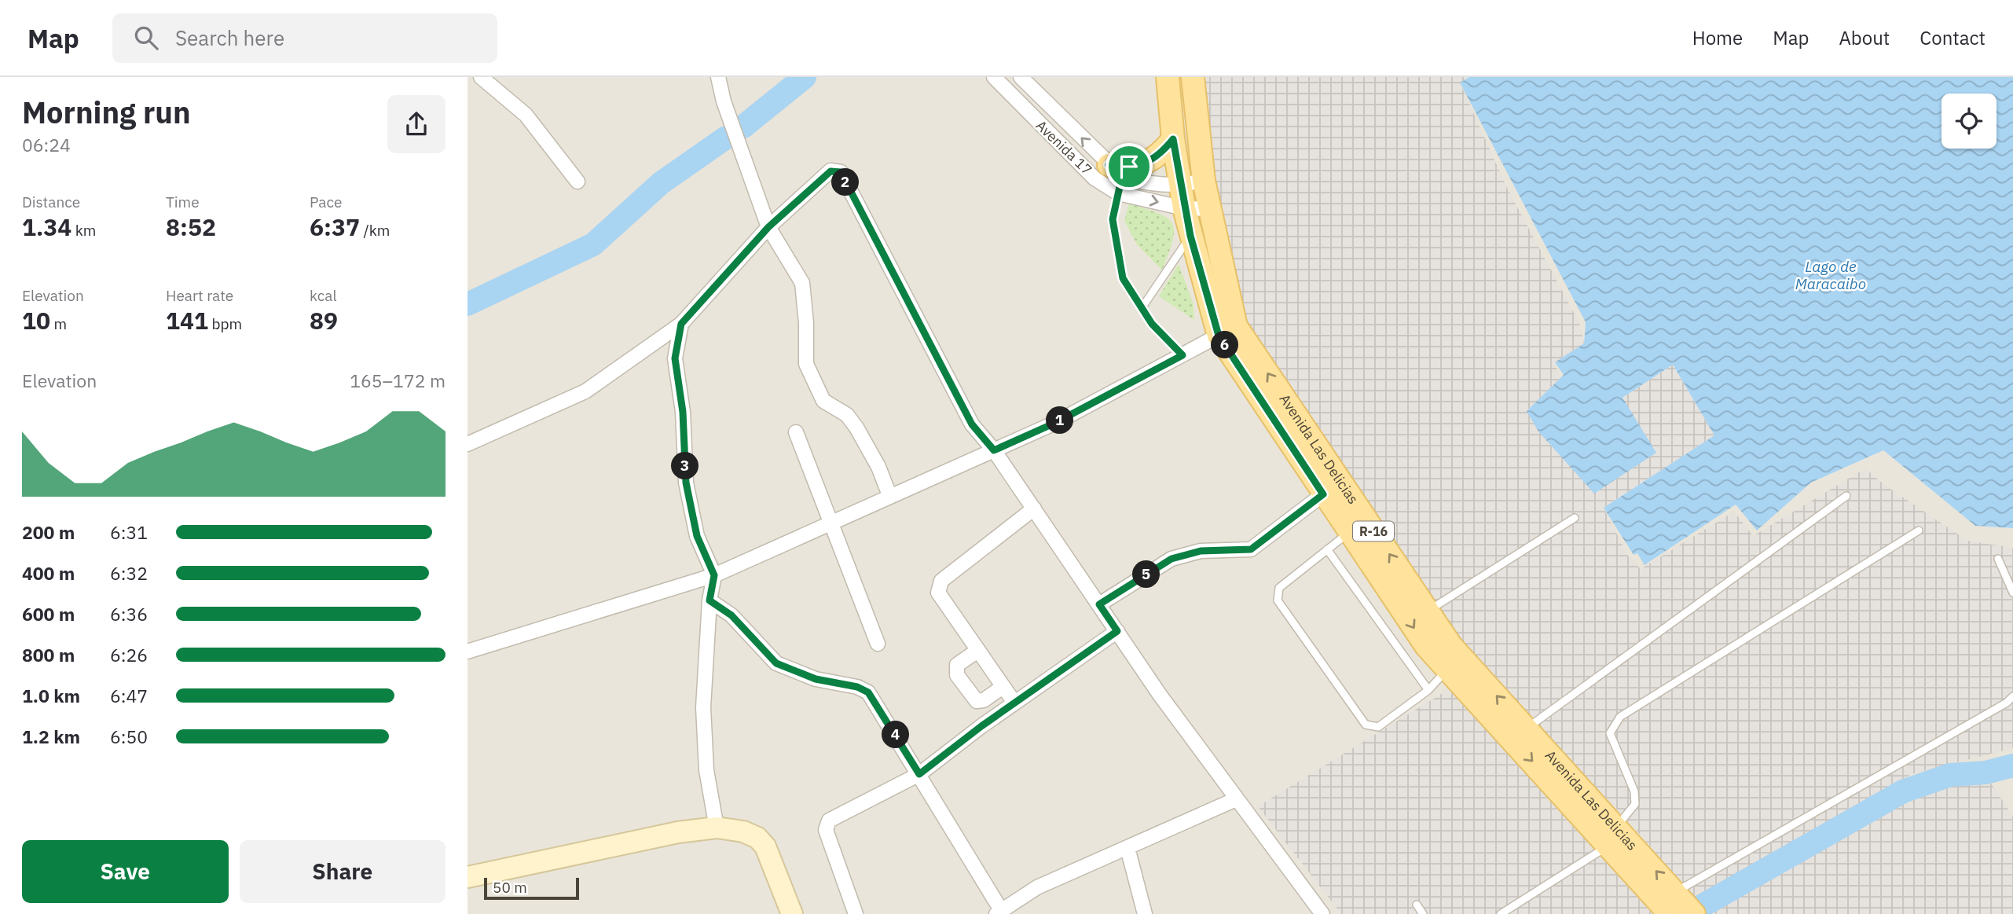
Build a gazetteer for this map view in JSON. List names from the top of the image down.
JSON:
{
  "streets": {
    "main road": ["Avenida Las Delicias", "R-16"],
    "street": ["Avenida 17"]
  },
  "crossings": [
    ["Avenida 17", "Avenida Las Delicias"]
  ],
  "water": ["Lago de Maracaibo"],
  "scale_bar": "50 m",
  "page": {
    "header": "Map",
    "search": "Search here",
    "nav": [
      "Home",
      "Map",
      "About",
      "Contact"
    ],
    "heading": ["Morning run", "06:24"],
    "pins": [
      "2",
      "6",
      "1",
      "3",
      "5",
      "4"
    ],
    "stats": [
      ["Distance", "1.34 km"],
      ["Time", "8:52"],
      ["Pace", "6:37 /km"],
      ["Elevation", "10 m"],
      ["Heart rate", "141 bpm"],
      ["kcal", "89"]
    ],
    "chart": ["Elevation", "165–172 m"],
    "list": [
      {
        "name": "200 m",
        "note": "6:31"
      },
      {
        "name": "400 m",
        "note": "6:32"
      },
      {
        "name": "600 m",
        "note": "6:36"
      },
      {
        "name": "800 m",
        "note": "6:26"
      },
      {
        "name": "1.0 km",
        "note": "6:47"
      },
      {
        "name": "1.2 km",
        "note": "6:50"
      }
    ],
    "buttons": ["Save", "Share"],
    "scale": "50 m"
  }
}
